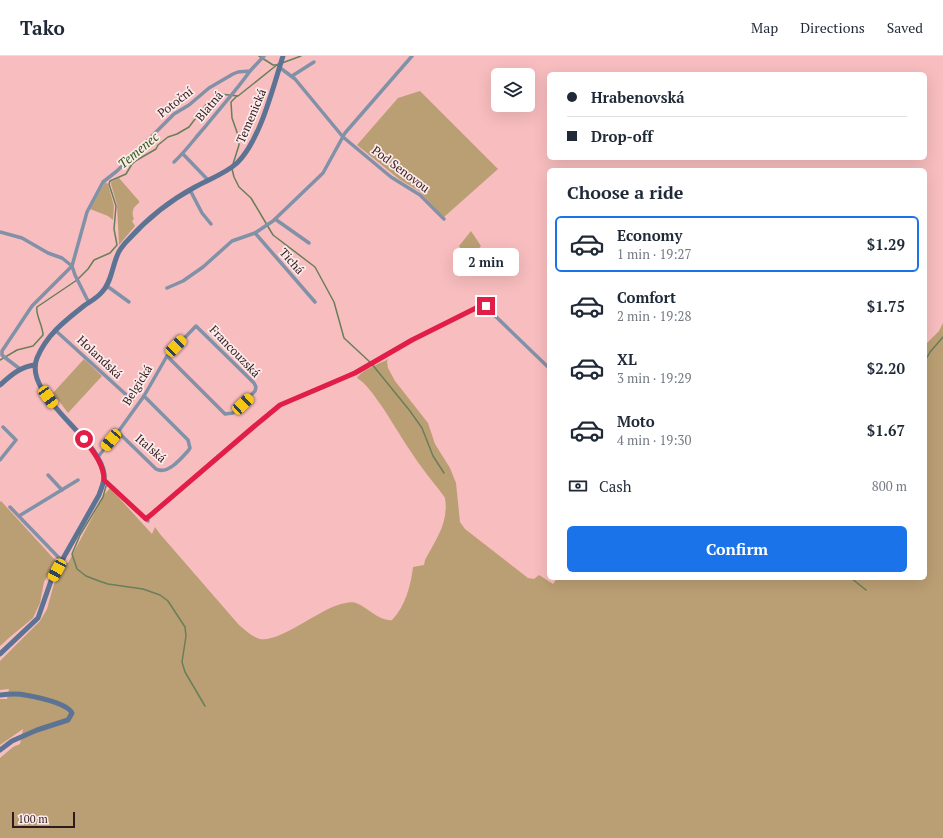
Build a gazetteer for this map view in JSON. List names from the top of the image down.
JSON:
{
  "streets": {
    "street": [
      "Potoční",
      "Blatná",
      "Temenická",
      "Pod Senovou",
      "Tichá",
      "Francouzská",
      "Holandská",
      "Belgická",
      "Italská"
    ]
  },
  "crossings": [
    ["Potoční", "Blatná"],
    ["Temenická", "Holandská"],
    ["Francouzská", "Belgická"],
    ["Belgická", "Italská"]
  ],
  "water": ["Temenec"],
  "scale_bar": "100 m",
  "page": {
    "header": "Tako",
    "nav": ["Map", "Directions", "Saved"],
    "banner": ["Hrabenovská", "Drop-off"],
    "heading": "Choose a ride",
    "list": [
      {
        "name": "Economy",
        "note": "1 min · 19:27",
        "value": "$1.29"
      },
      {
        "name": "Comfort",
        "note": "2 min · 19:28",
        "value": "$1.75"
      },
      {
        "name": "XL",
        "note": "3 min · 19:29",
        "value": "$2.20"
      },
      {
        "name": "Moto",
        "note": "4 min · 19:30",
        "value": "$1.67"
      }
    ],
    "bubble": "2 min",
    "pay": ["Cash", "800 m"],
    "buttons": "Confirm",
    "scale": "100 m"
  }
}
